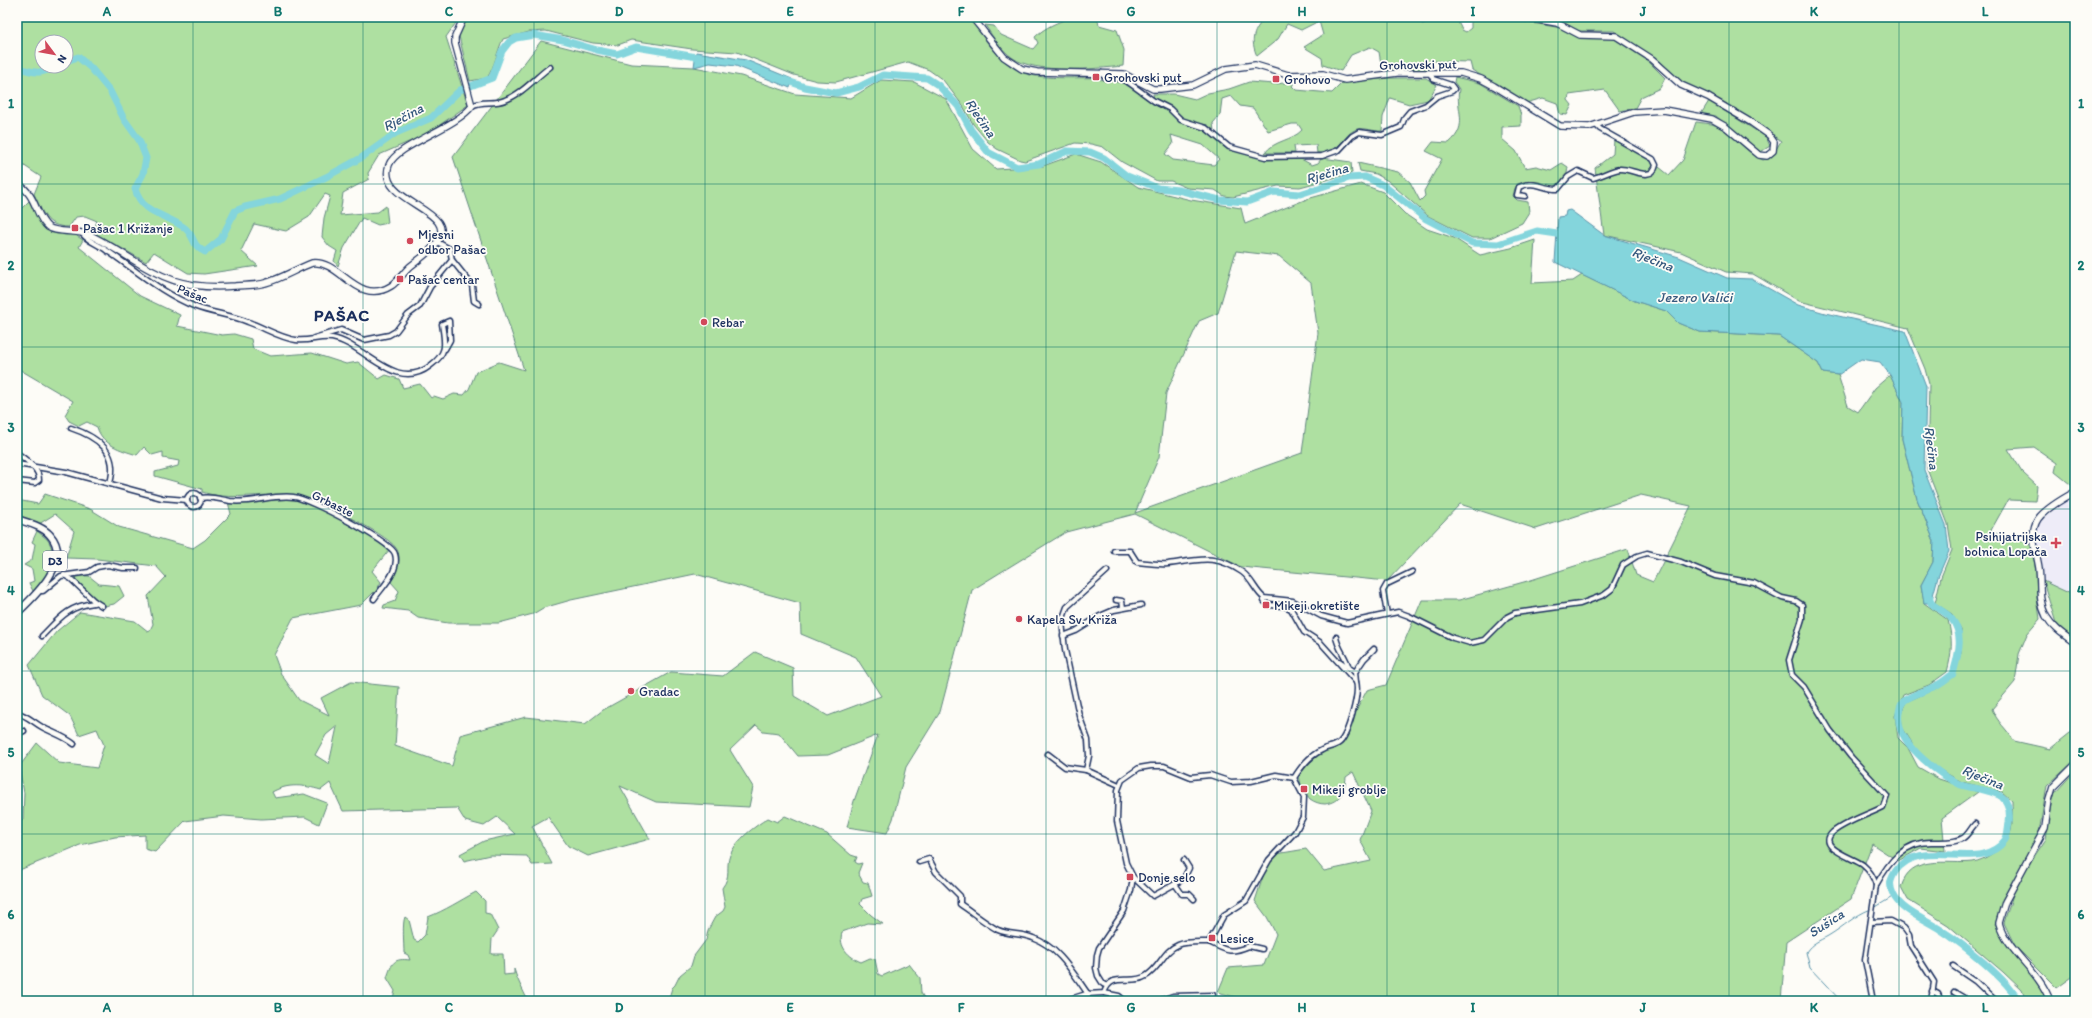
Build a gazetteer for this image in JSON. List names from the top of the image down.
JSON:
{
  "streets": {
    "main road": ["Grohovski put", "D3"],
    "street": ["Pašac", "Grbaste"]
  },
  "districts": ["PAŠAC"],
  "water": ["Rječina", "Jezero Valići", "Sušica"],
  "places": {
    "transit": [
      "Grohovski put",
      "Grohovo",
      "Pašac 1 Križanje",
      "Pašac centar",
      "Mikeji okretište",
      "Mikeji groblje",
      "Donje selo",
      "Lesice"
    ],
    "other": [
      "Mjesni odbor Pašac",
      "Rebar",
      "Kapela Sv. Križa",
      "Gradac"
    ],
    "health": ["Psihijatrijska bolnica Lopača"]
  },
  "north": "bottom right",
  "grid": {
    "columns": [
      "A",
      "B",
      "C",
      "D",
      "E",
      "F",
      "G",
      "H",
      "I",
      "J",
      "K",
      "L"
    ],
    "rows": [
      "1",
      "2",
      "3",
      "4",
      "5",
      "6"
    ]
  }
}
